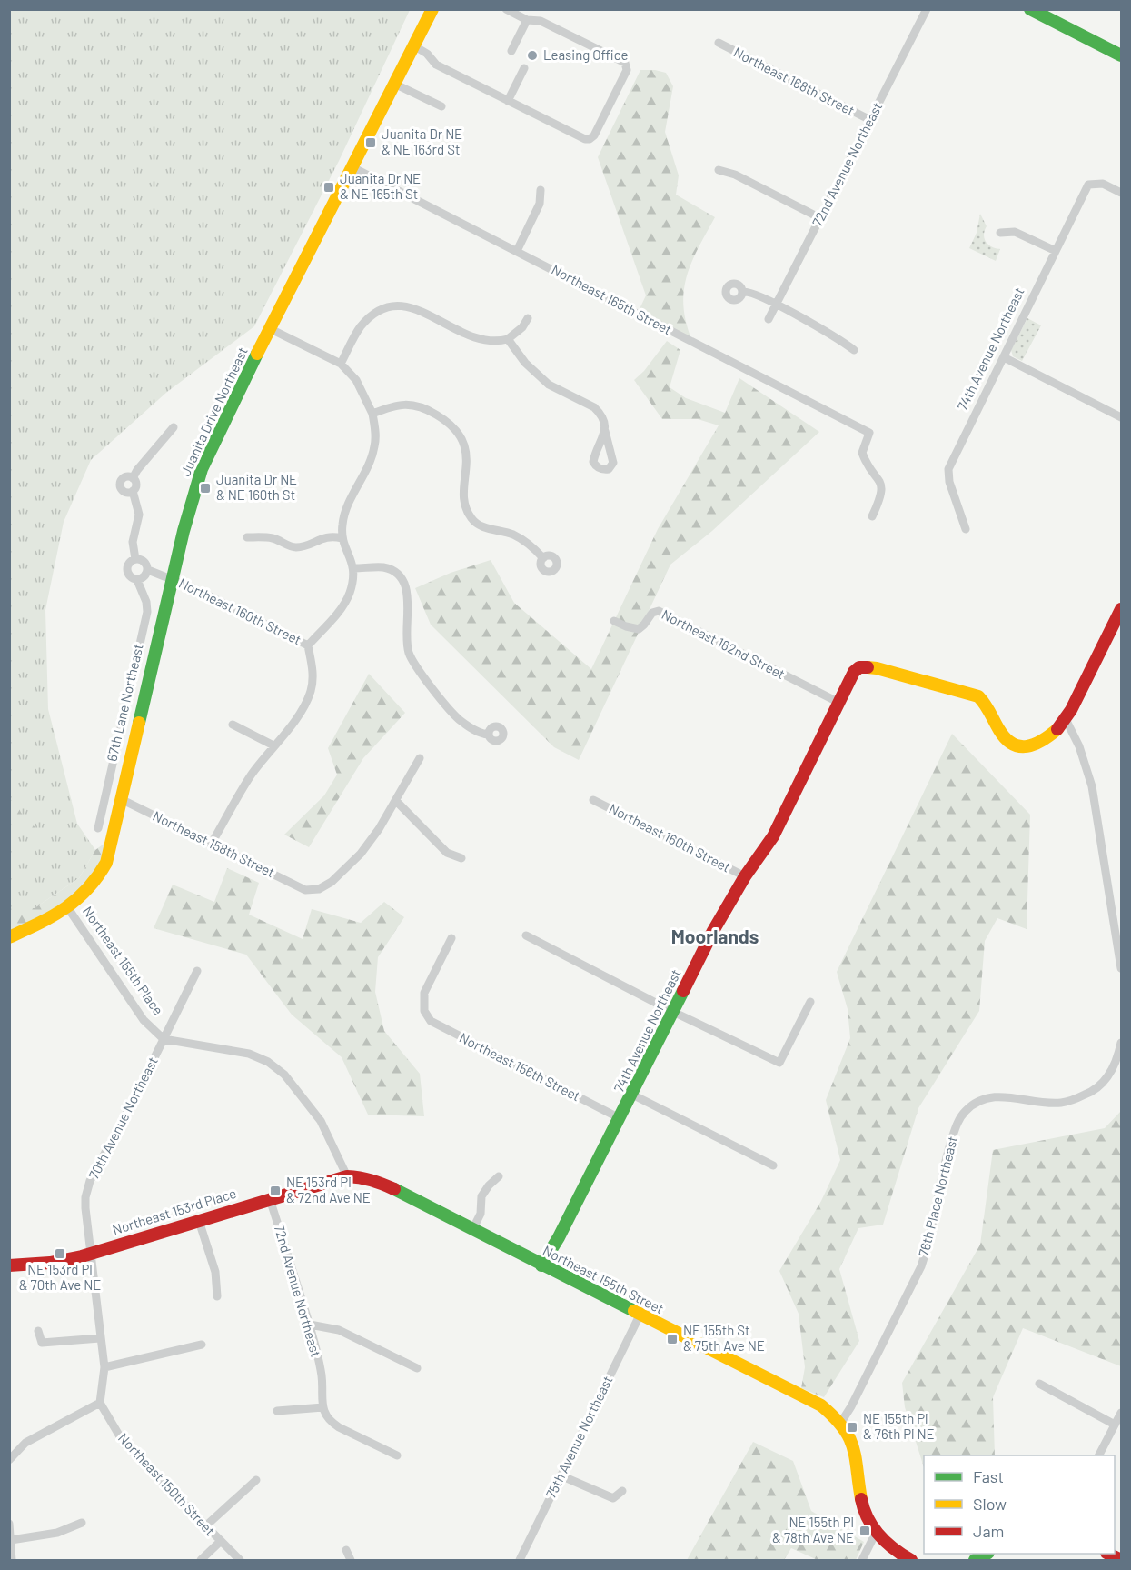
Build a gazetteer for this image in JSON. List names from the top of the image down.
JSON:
{
  "streets": {
    "street": [
      "Northeast 168th Street",
      "72nd Avenue Northeast",
      "Northeast 165th Street",
      "74th Avenue Northeast",
      "Juanita Drive Northeast",
      "Northeast 160th Street",
      "Northeast 162nd Street",
      "67th Lane Northeast",
      "Northeast 158th Street",
      "Northeast 155th Place",
      "Northeast 156th Street",
      "70th Avenue Northeast",
      "76th Place Northeast",
      "Northeast 153rd Place",
      "Northeast 155th Street",
      "75th Avenue Northeast",
      "Northeast 150th Street"
    ]
  },
  "crossings": [
    ["Northeast 168th Street", "72nd Avenue Northeast"],
    ["72nd Avenue Northeast", "Northeast 153rd Place"],
    ["Northeast 165th Street", "Juanita Drive Northeast"],
    ["74th Avenue Northeast", "Northeast 160th Street"],
    ["74th Avenue Northeast", "Northeast 162nd Street"],
    ["74th Avenue Northeast", "Northeast 156th Street"],
    ["74th Avenue Northeast", "Northeast 155th Street"],
    ["Juanita Drive Northeast", "Northeast 160th Street"],
    ["Juanita Drive Northeast", "Northeast 158th Street"],
    ["Juanita Drive Northeast", "Northeast 155th Place"],
    ["Northeast 160th Street", "67th Lane Northeast"],
    ["Northeast 155th Place", "70th Avenue Northeast"],
    ["70th Avenue Northeast", "Northeast 153rd Place"],
    ["70th Avenue Northeast", "Northeast 150th Street"],
    ["76th Place Northeast", "Northeast 155th Street"],
    ["Northeast 153rd Place", "Northeast 155th Street"],
    ["Northeast 155th Street", "75th Avenue Northeast"]
  ],
  "districts": ["Moorlands"],
  "places": {
    "other": ["Leasing Office"],
    "transit": [
      "Juanita Dr NE & NE 163rd St",
      "Juanita Dr NE & NE 165th St",
      "Juanita Dr NE & NE 160th St",
      "NE 153rd Pl & 72nd Ave NE",
      "NE 153rd Pl & 70th Ave NE",
      "NE 155th St & 75th Ave NE",
      "NE 155th Pl & 76th Pl NE",
      "NE 155th Pl & 78th Ave NE"
    ]
  },
  "legend": ["Fast", "Slow", "Jam"]
}
